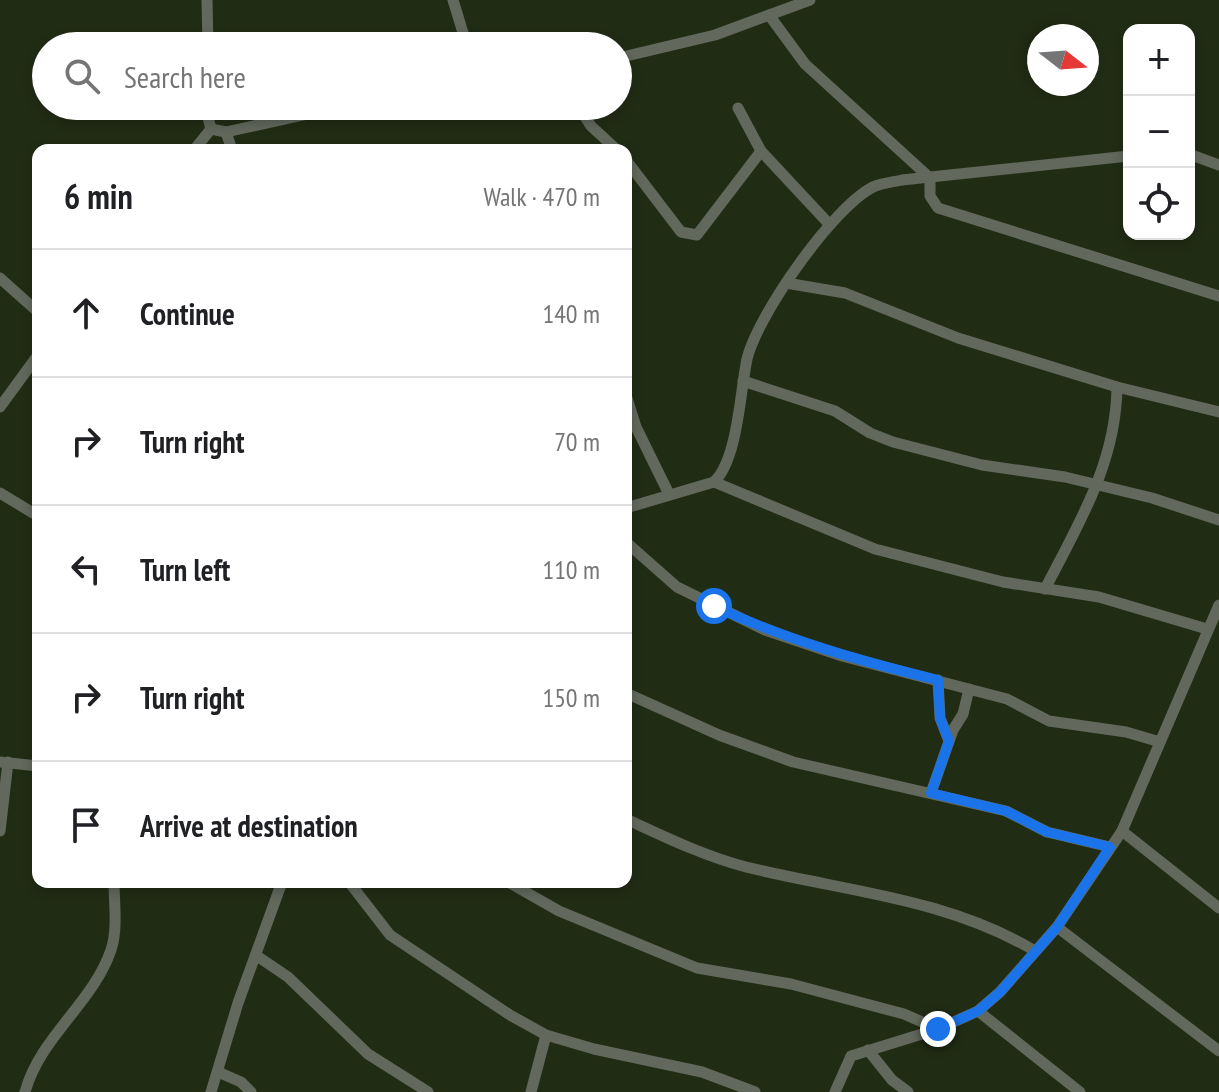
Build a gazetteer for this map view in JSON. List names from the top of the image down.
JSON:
{
  "north": "right",
  "page": {
    "map_buttons": ["+", "−"],
    "search": "Search here",
    "heading": ["6 min", "Walk · 470 m"],
    "list": [
      ["Continue", "140 m"],
      ["Turn right", "70 m"],
      ["Turn left", "110 m"],
      ["Turn right", "150 m"],
      "Arrive at destination"
    ]
  }
}
